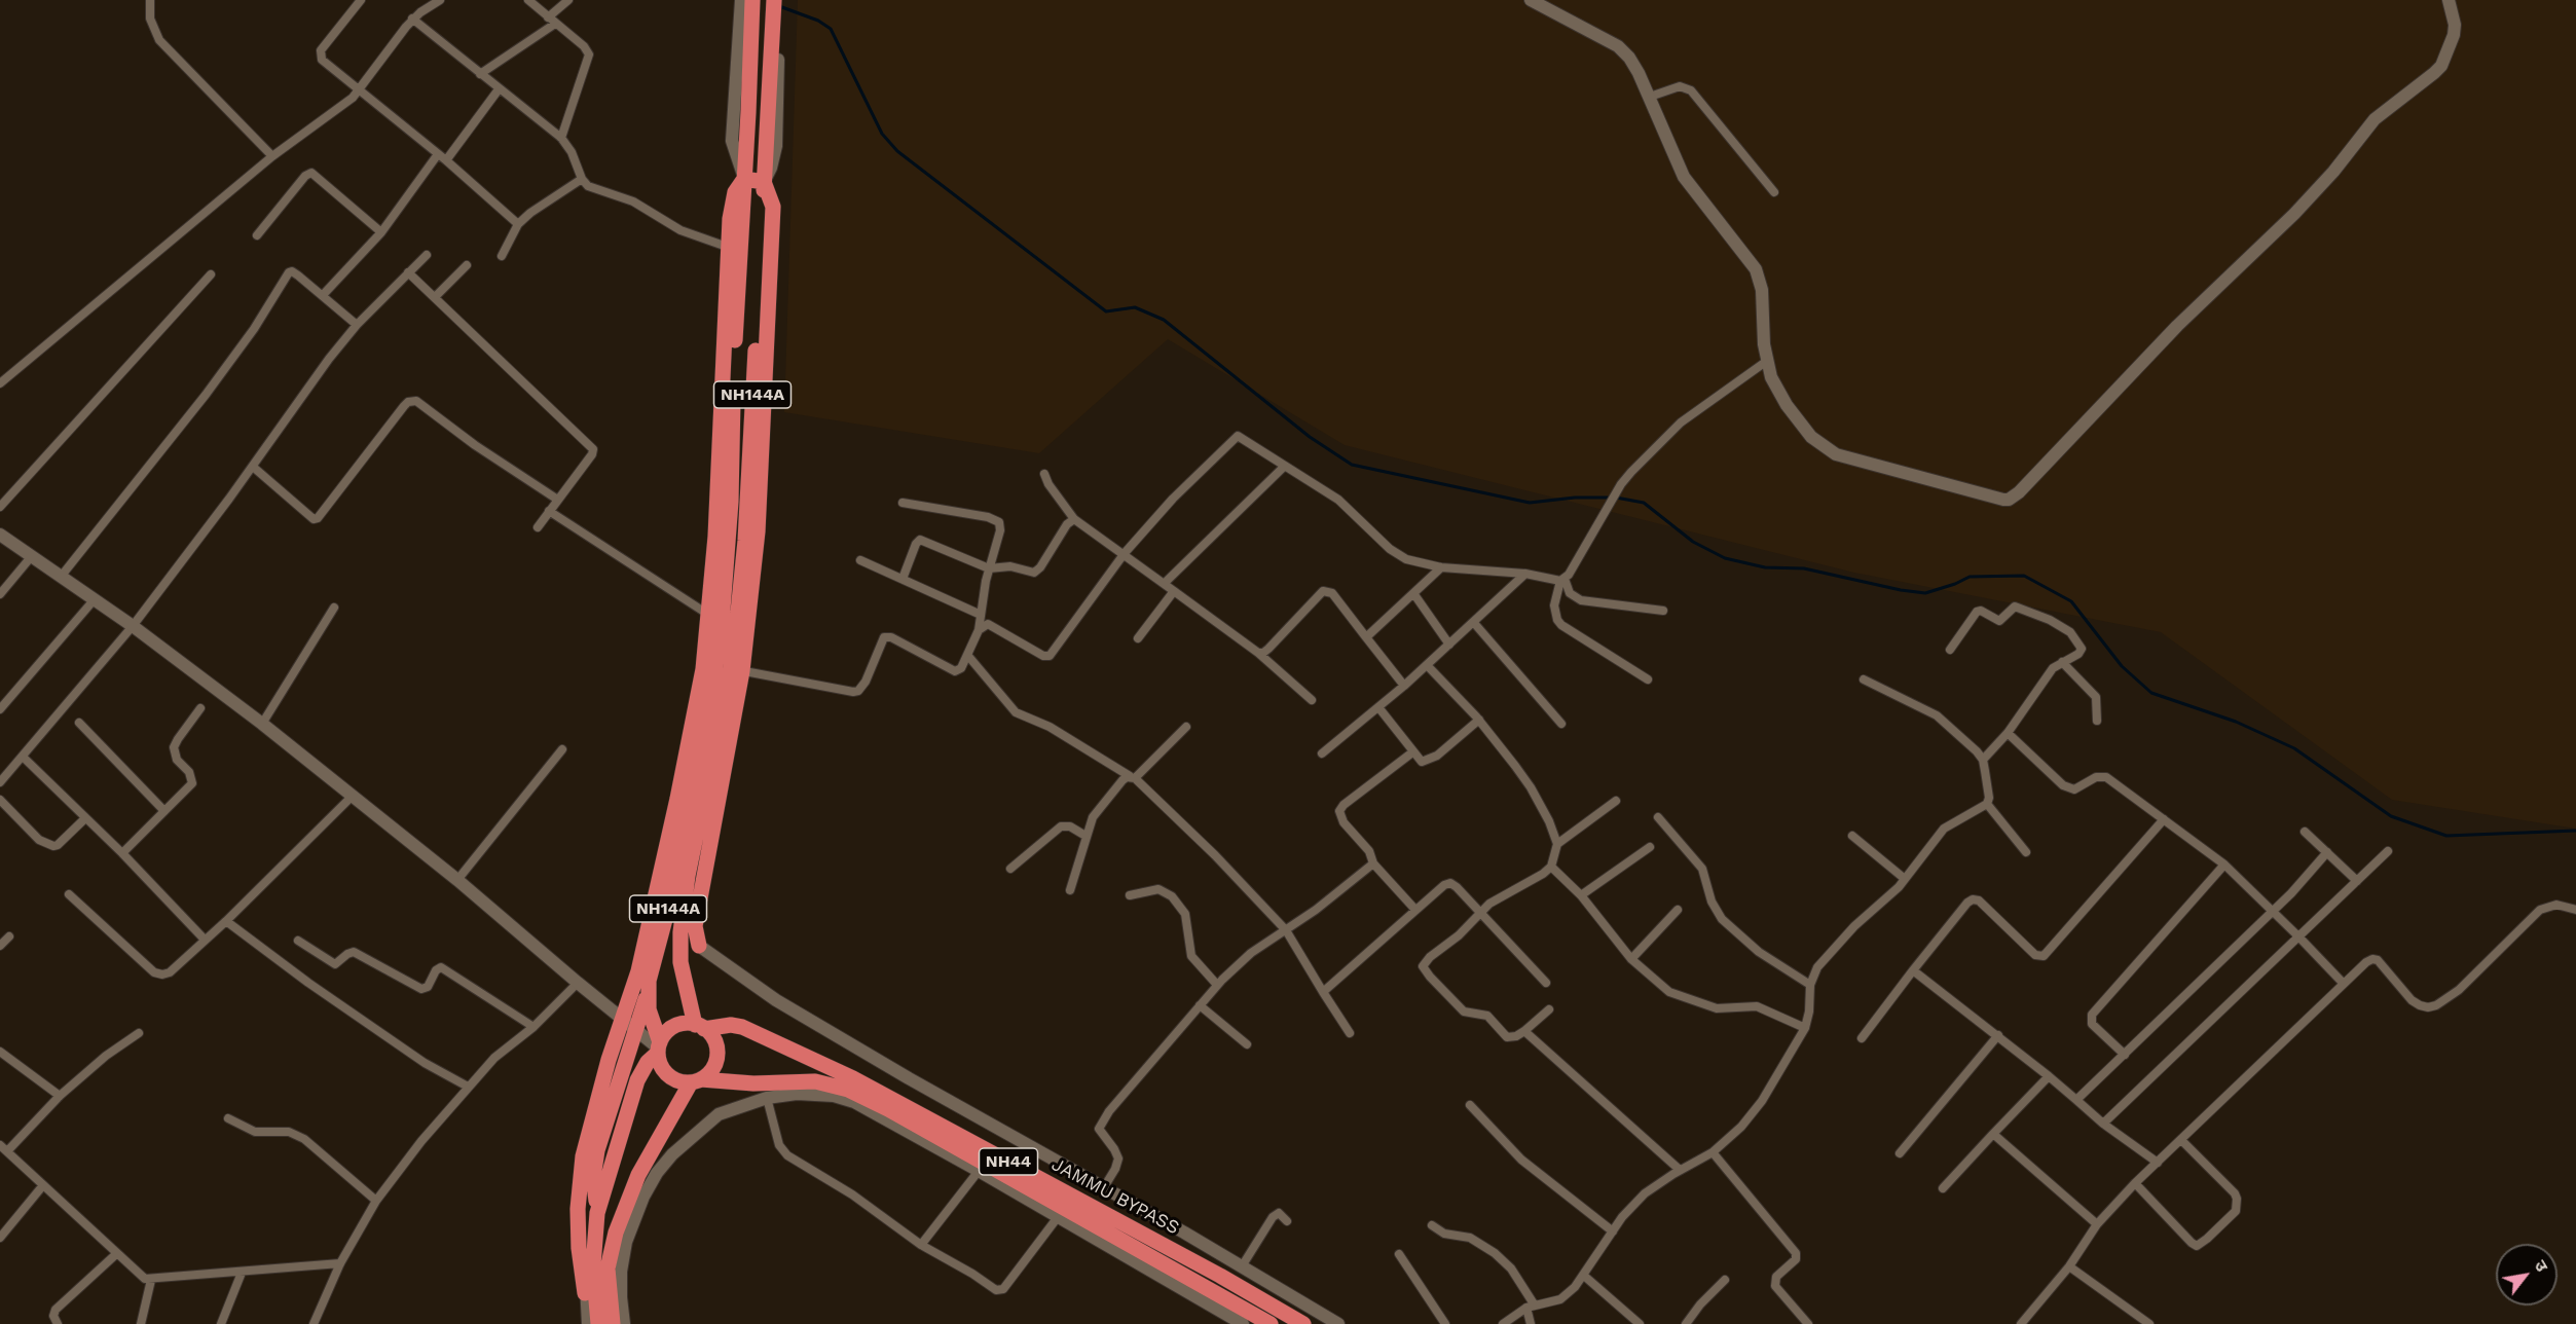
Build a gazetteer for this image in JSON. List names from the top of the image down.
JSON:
{
  "streets": {
    "highway": ["NH144A", "NH44", "JAMMU BYPASS"]
  },
  "crossings": [
    ["NH144A", "NH44"],
    ["NH144A", "JAMMU BYPASS"],
    ["NH44", "JAMMU BYPASS"]
  ],
  "north": "top right"
}
